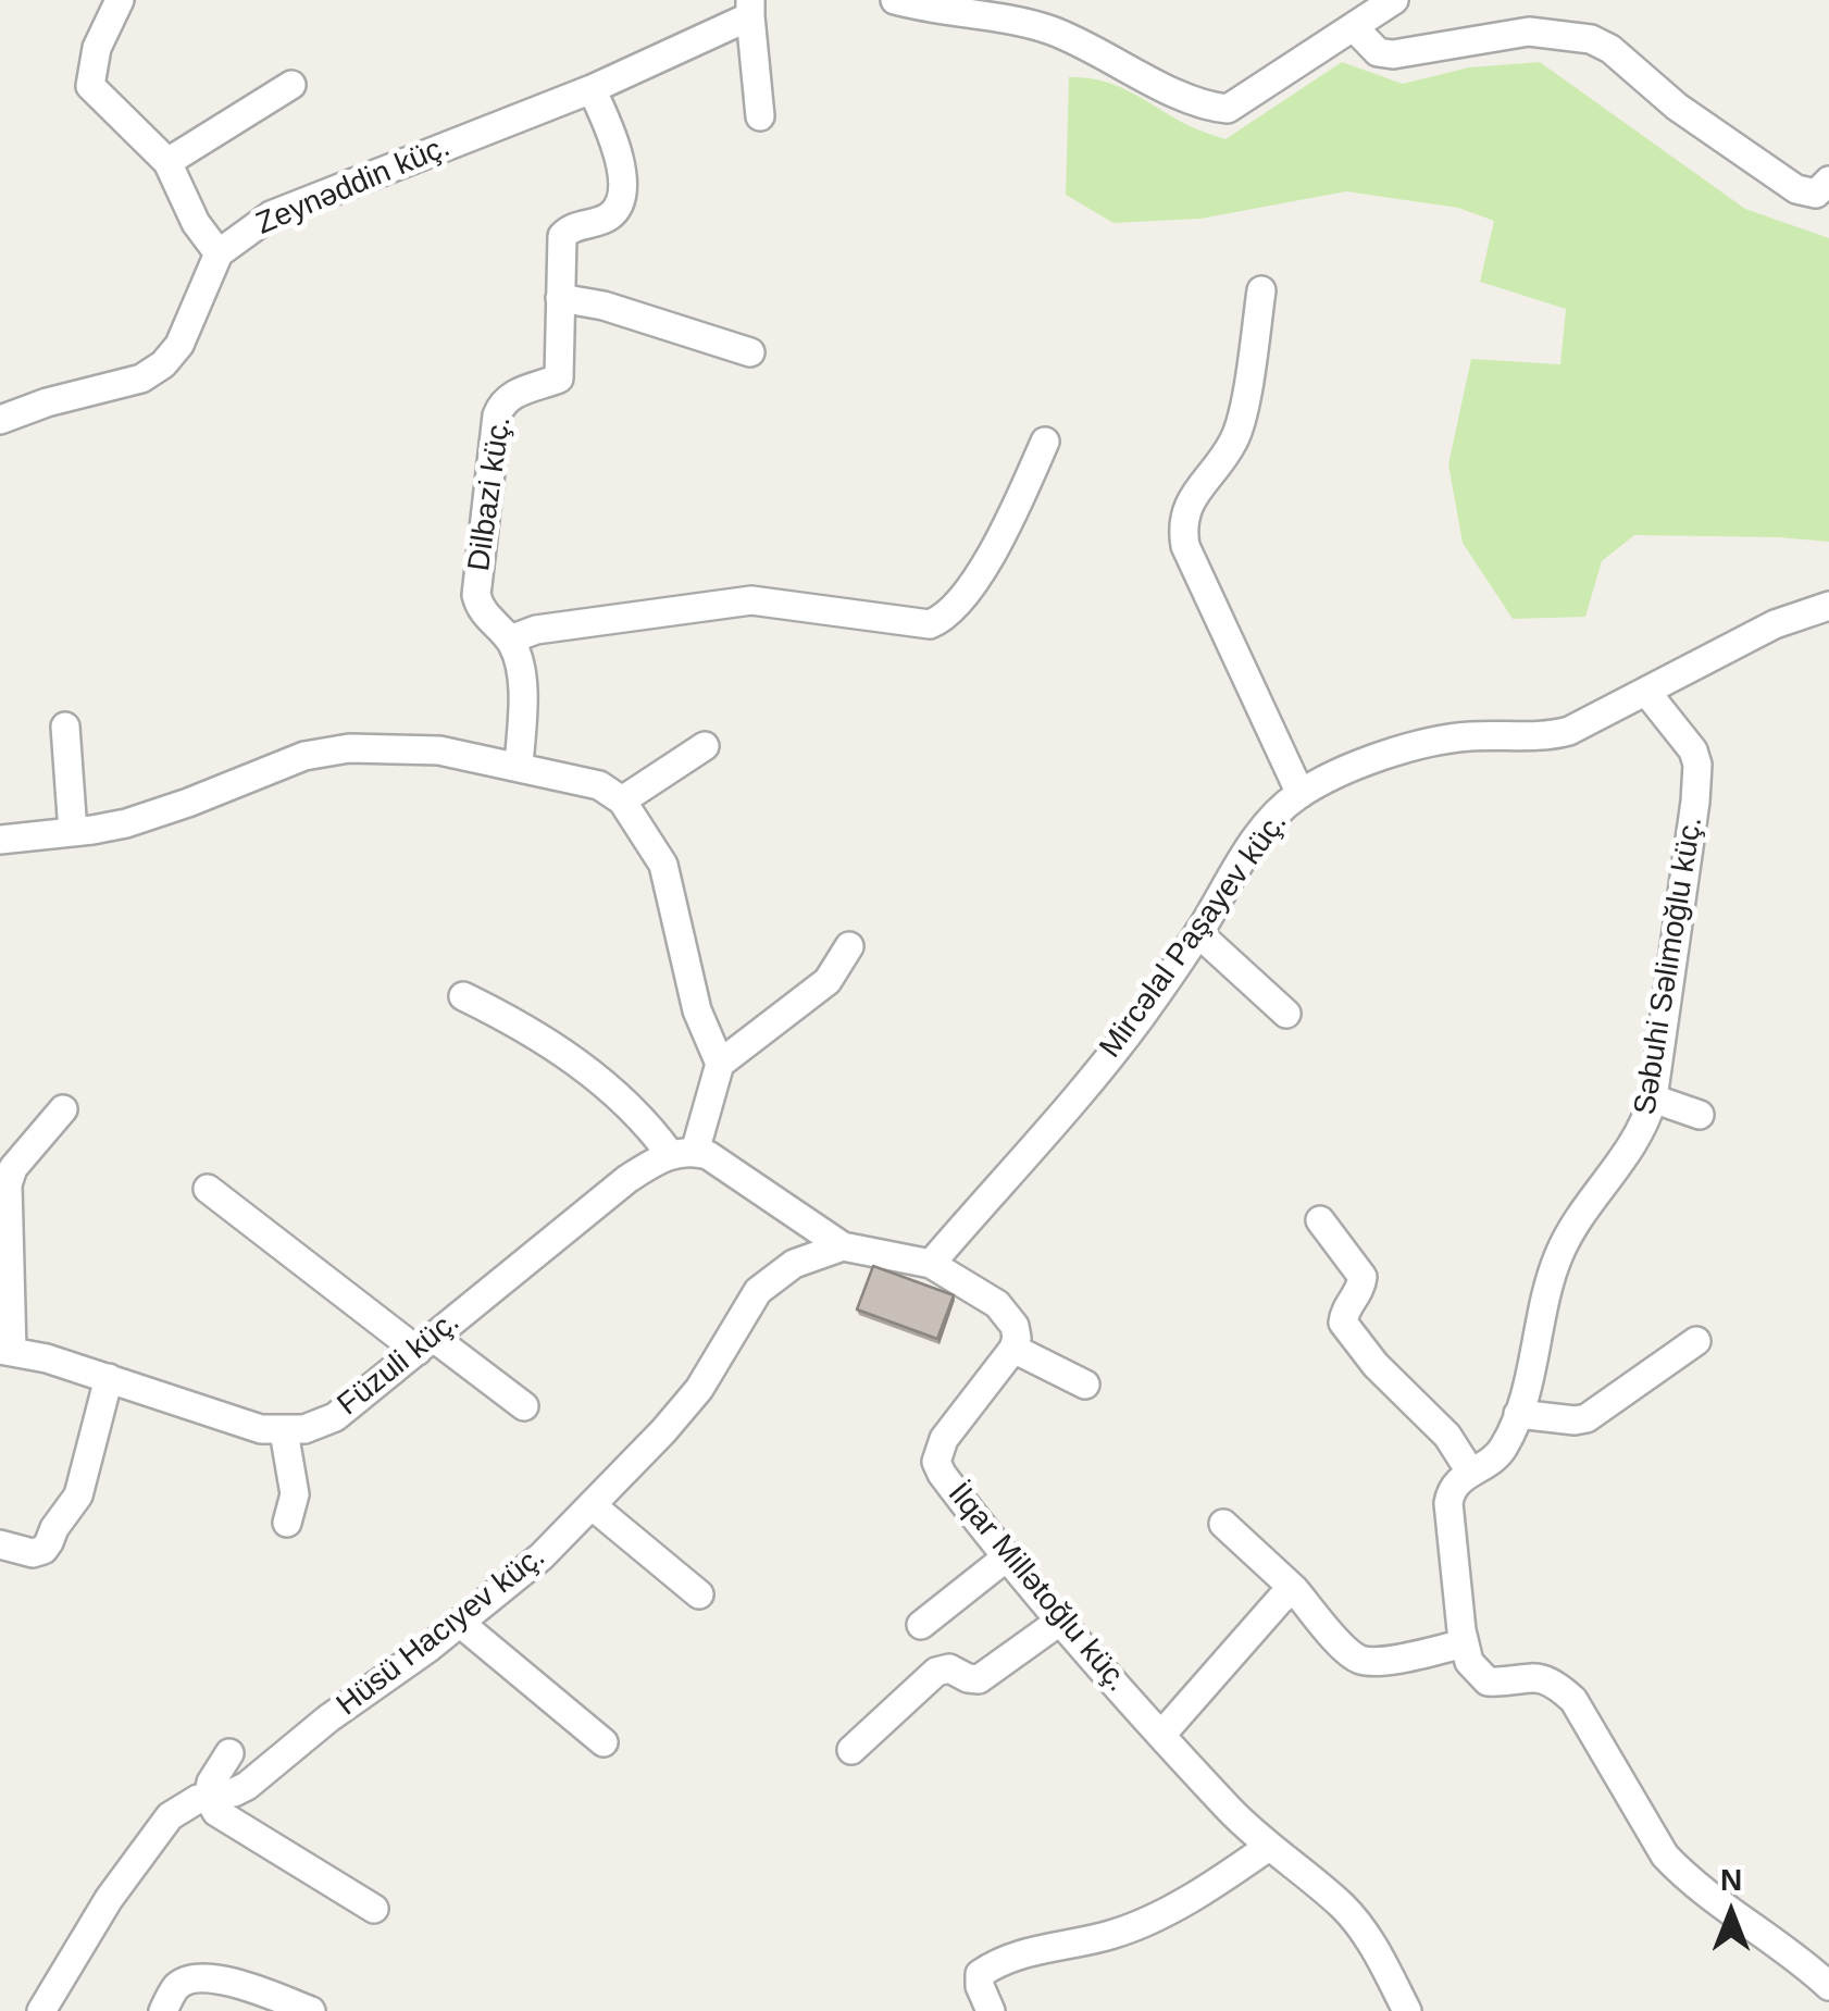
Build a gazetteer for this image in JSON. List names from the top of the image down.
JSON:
{
  "streets": {
    "street": [
      "Zeynəddin küç.",
      "Dilbazi küç.",
      "Mircəlal Paşayev küç.",
      "Səbuhi Səlimoğlu küç.",
      "Füzuli küç.",
      "İlqar Millətoğlu küç.",
      "Hüsü Hacıyev küç."
    ]
  },
  "crossings": [
    ["Zeynəddin küç.", "Dilbazi küç."],
    ["Mircəlal Paşayev küç.", "Səbuhi Səlimoğlu küç."]
  ],
  "north": "top"
}
